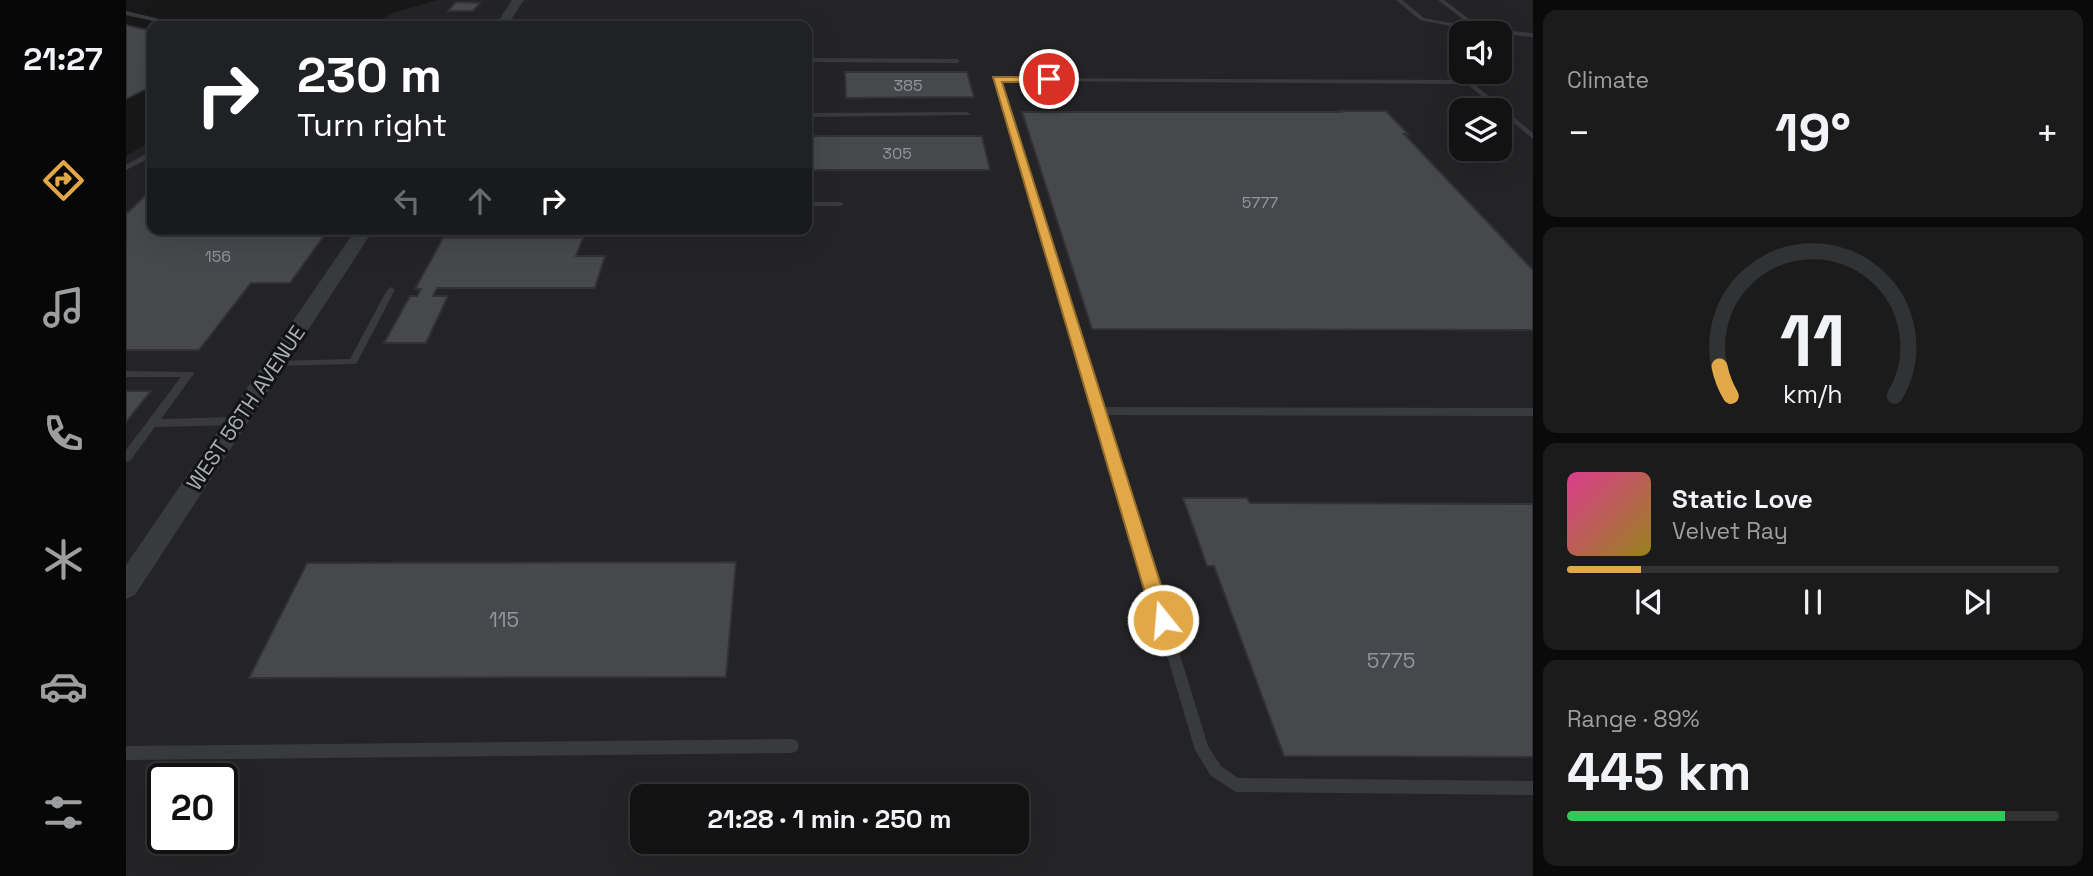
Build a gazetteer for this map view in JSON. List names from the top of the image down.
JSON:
{
  "streets": {
    "street": ["WEST 56TH AVENUE"]
  },
  "house_numbers": [
    "385",
    "305",
    "5777",
    "156",
    "115",
    "5775"
  ],
  "page": {
    "tabs": "21:27",
    "tile": [
      "Climate",
      ["Range · 89%", "445 km"]
    ],
    "turn": ["230 m", "Turn right"],
    "heat": ["−", "19°", "+"],
    "song": ["Static Love", "Velvet Ray"],
    "limit": "20",
    "trip": "21:28 · 1 min · 250 m",
    "gauge": ["11", "km/h"]
  }
}
